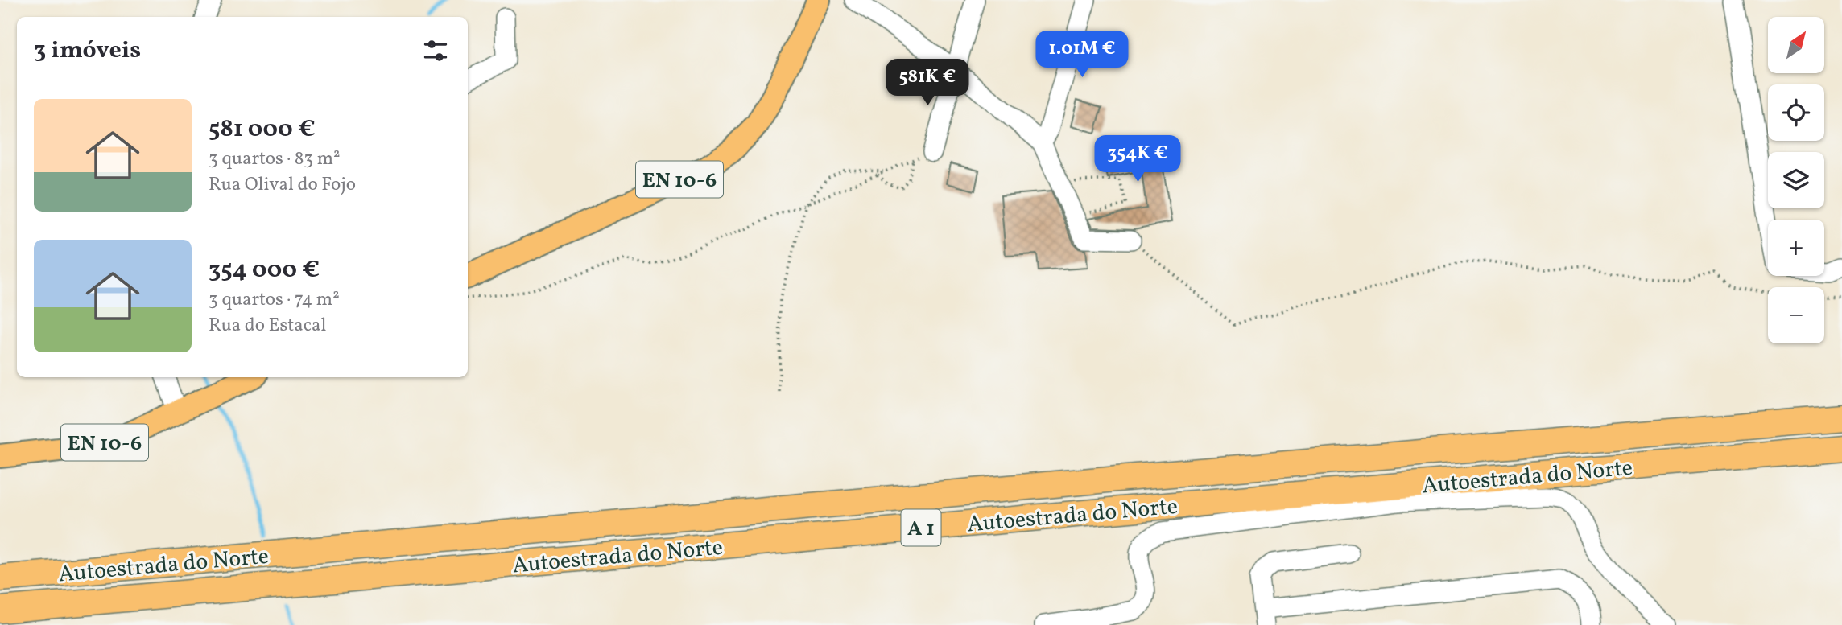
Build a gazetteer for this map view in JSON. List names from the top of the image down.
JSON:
{
  "streets": {
    "highway": ["Autoestrada do Norte", "A 1"],
    "main road": ["EN 10-6"]
  },
  "north": "top right",
  "page": {
    "map_buttons": ["+", "−"],
    "heading": "3 imóveis",
    "price": ["1.01M €", "581K €", "354K €"],
    "list": [
      {
        "name": "581 000 €",
        "note": "3 quartos · 83 m² · Rua Olival do Fojo"
      },
      {
        "name": "354 000 €",
        "note": "3 quartos · 74 m² · Rua do Estacal"
      }
    ]
  }
}
